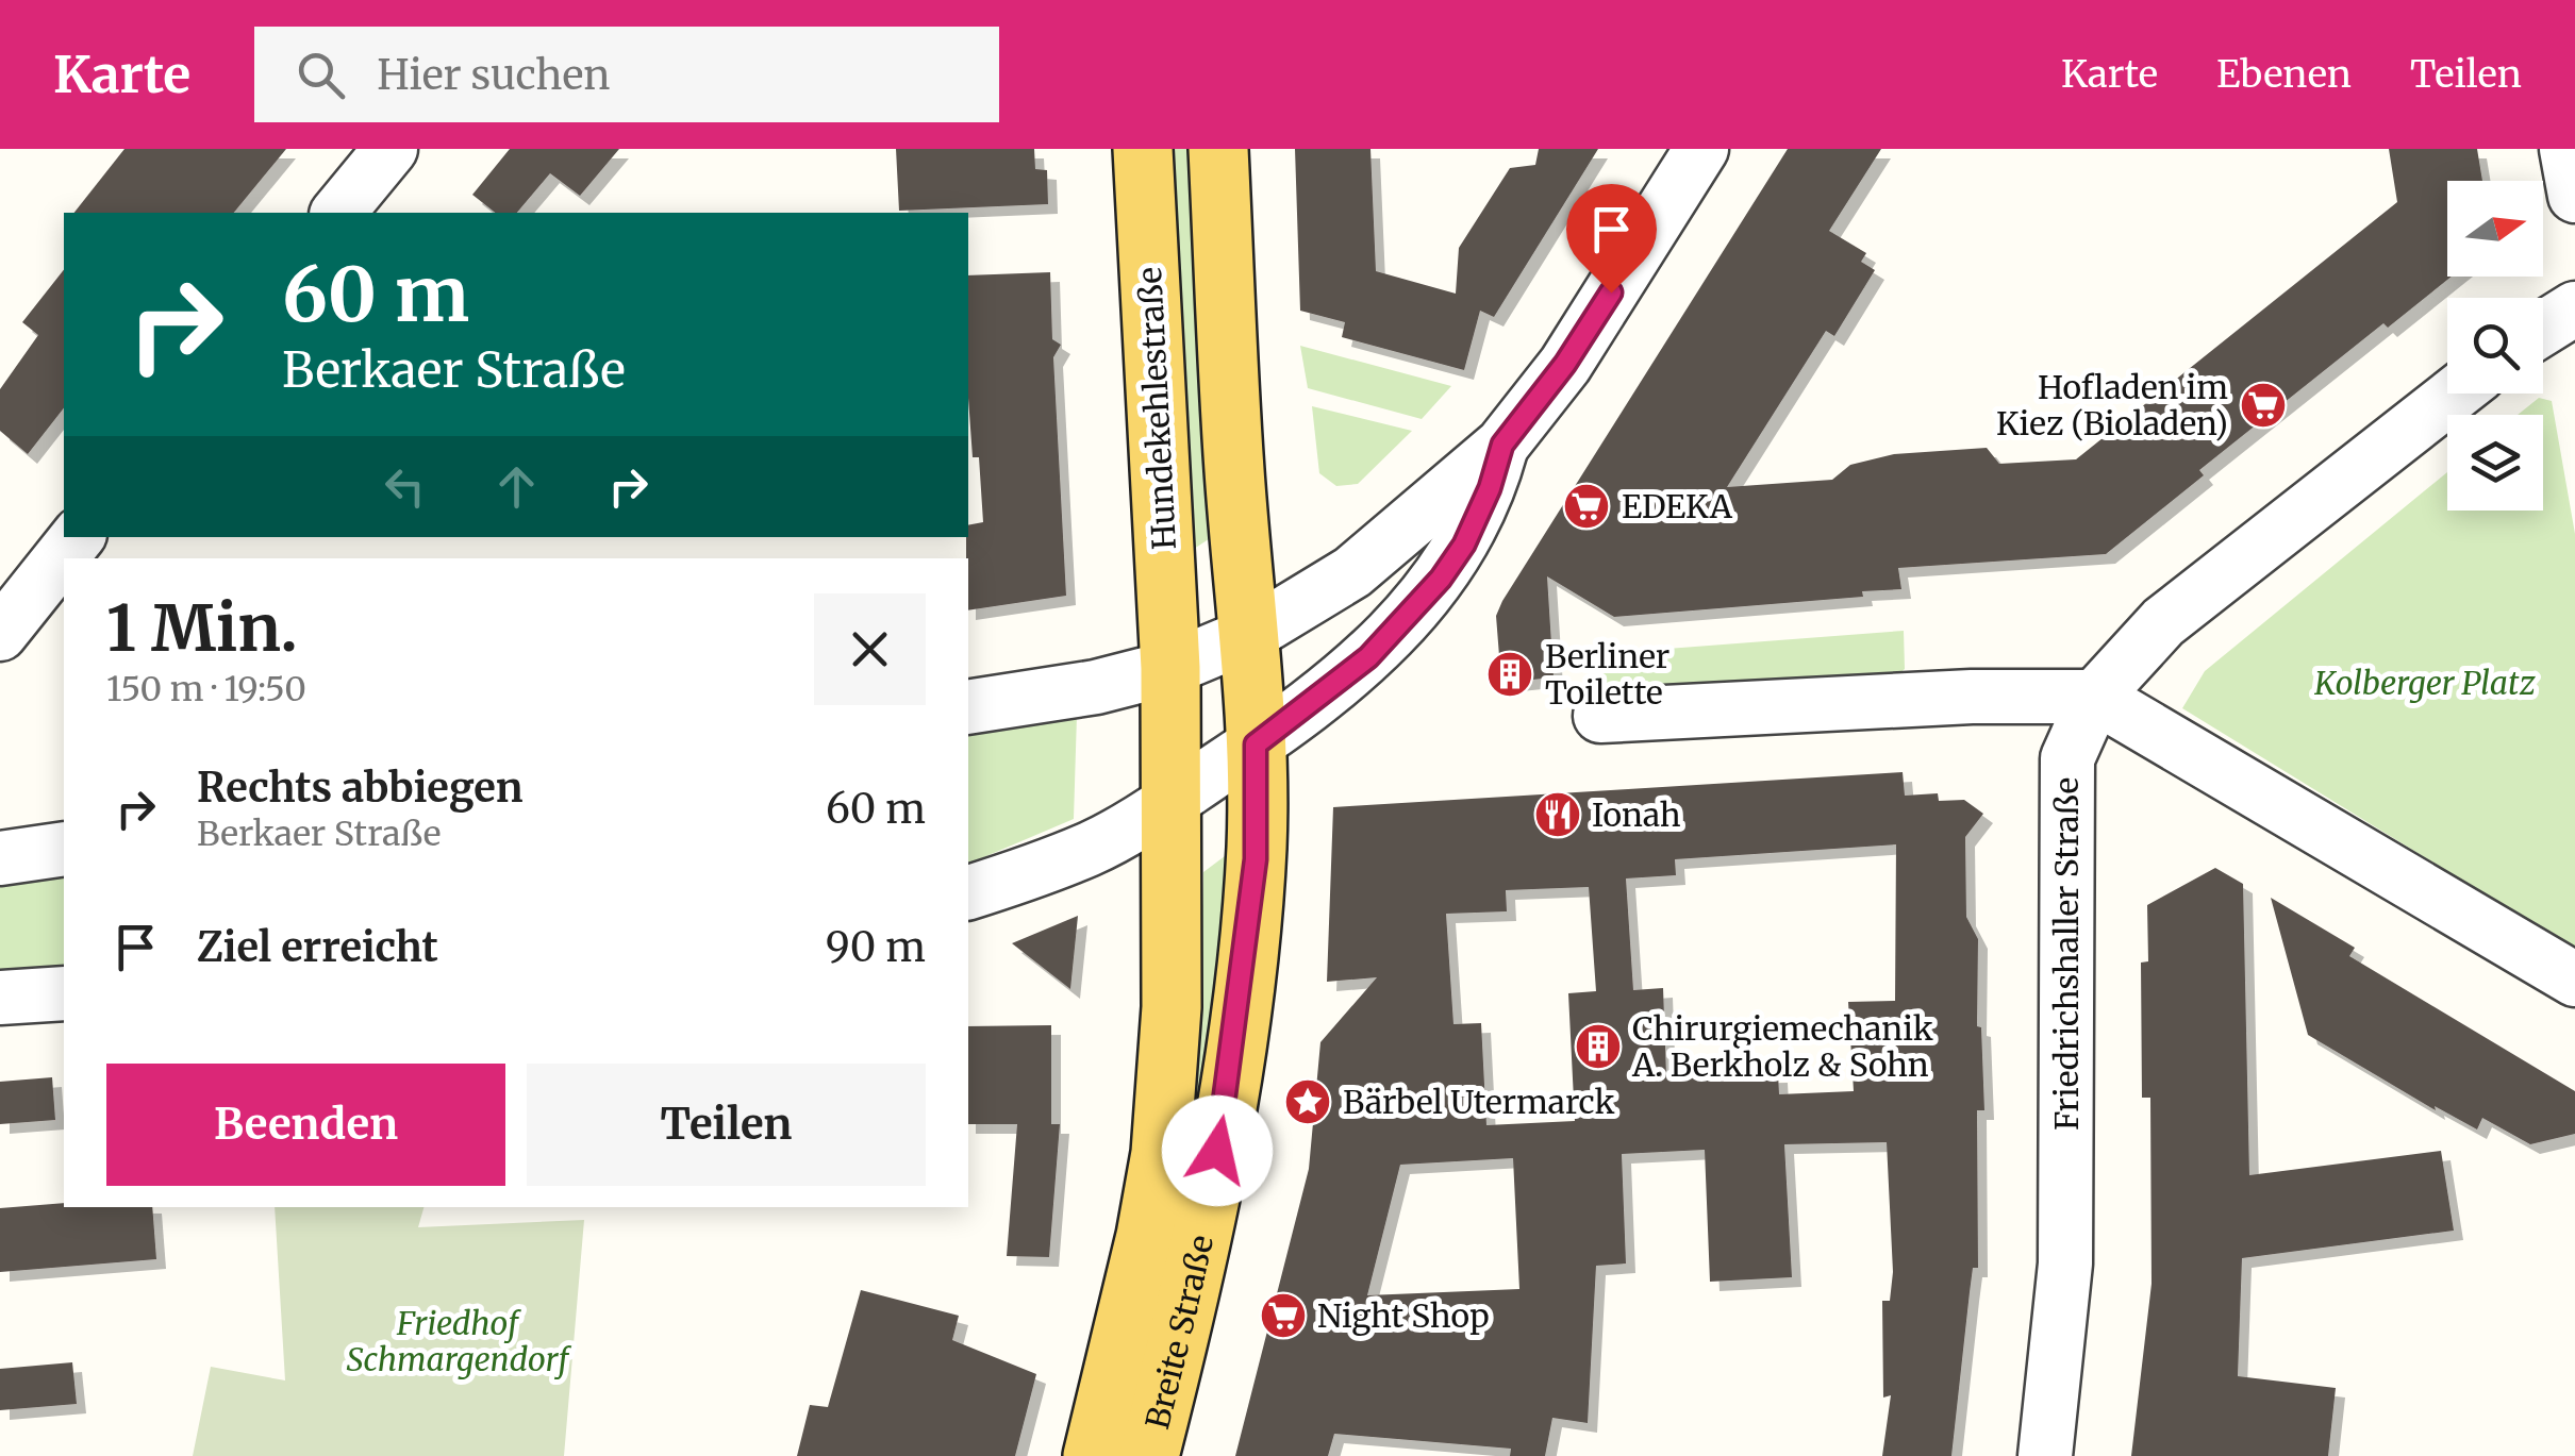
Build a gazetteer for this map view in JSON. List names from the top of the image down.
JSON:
{
  "streets": {
    "main road": ["Hundekehlestraße", "Breite Straße"],
    "street": ["Friedrichshaller Straße"]
  },
  "crossings": [
    ["Hundekehlestraße", "Breite Straße"]
  ],
  "parks": ["Kolberger Platz", "Friedhof Schmargendorf"],
  "places": {
    "supermarket": ["Hofladen im Kiez (Bioladen)", "EDEKA", "Night Shop"],
    "building": ["Berliner Toilette", "Chirurgiemechanik A. Berkholz & Sohn"],
    "restaurant": ["Ionah"],
    "place": ["Bärbel Utermarck"]
  },
  "north": "right",
  "page": {
    "header": "Karte",
    "search": "Hier suchen",
    "nav": ["Karte", "Ebenen", "Teilen"],
    "turn": ["60 m", "Berkaer Straße"],
    "heading": ["1 Min.", "150 m · 19:50"],
    "list": [
      {
        "name": "Rechts abbiegen",
        "note": "Berkaer Straße",
        "value": "60 m"
      },
      {
        "name": "Ziel erreicht",
        "value": "90 m"
      }
    ],
    "buttons": ["Beenden", "Teilen"]
  }
}
